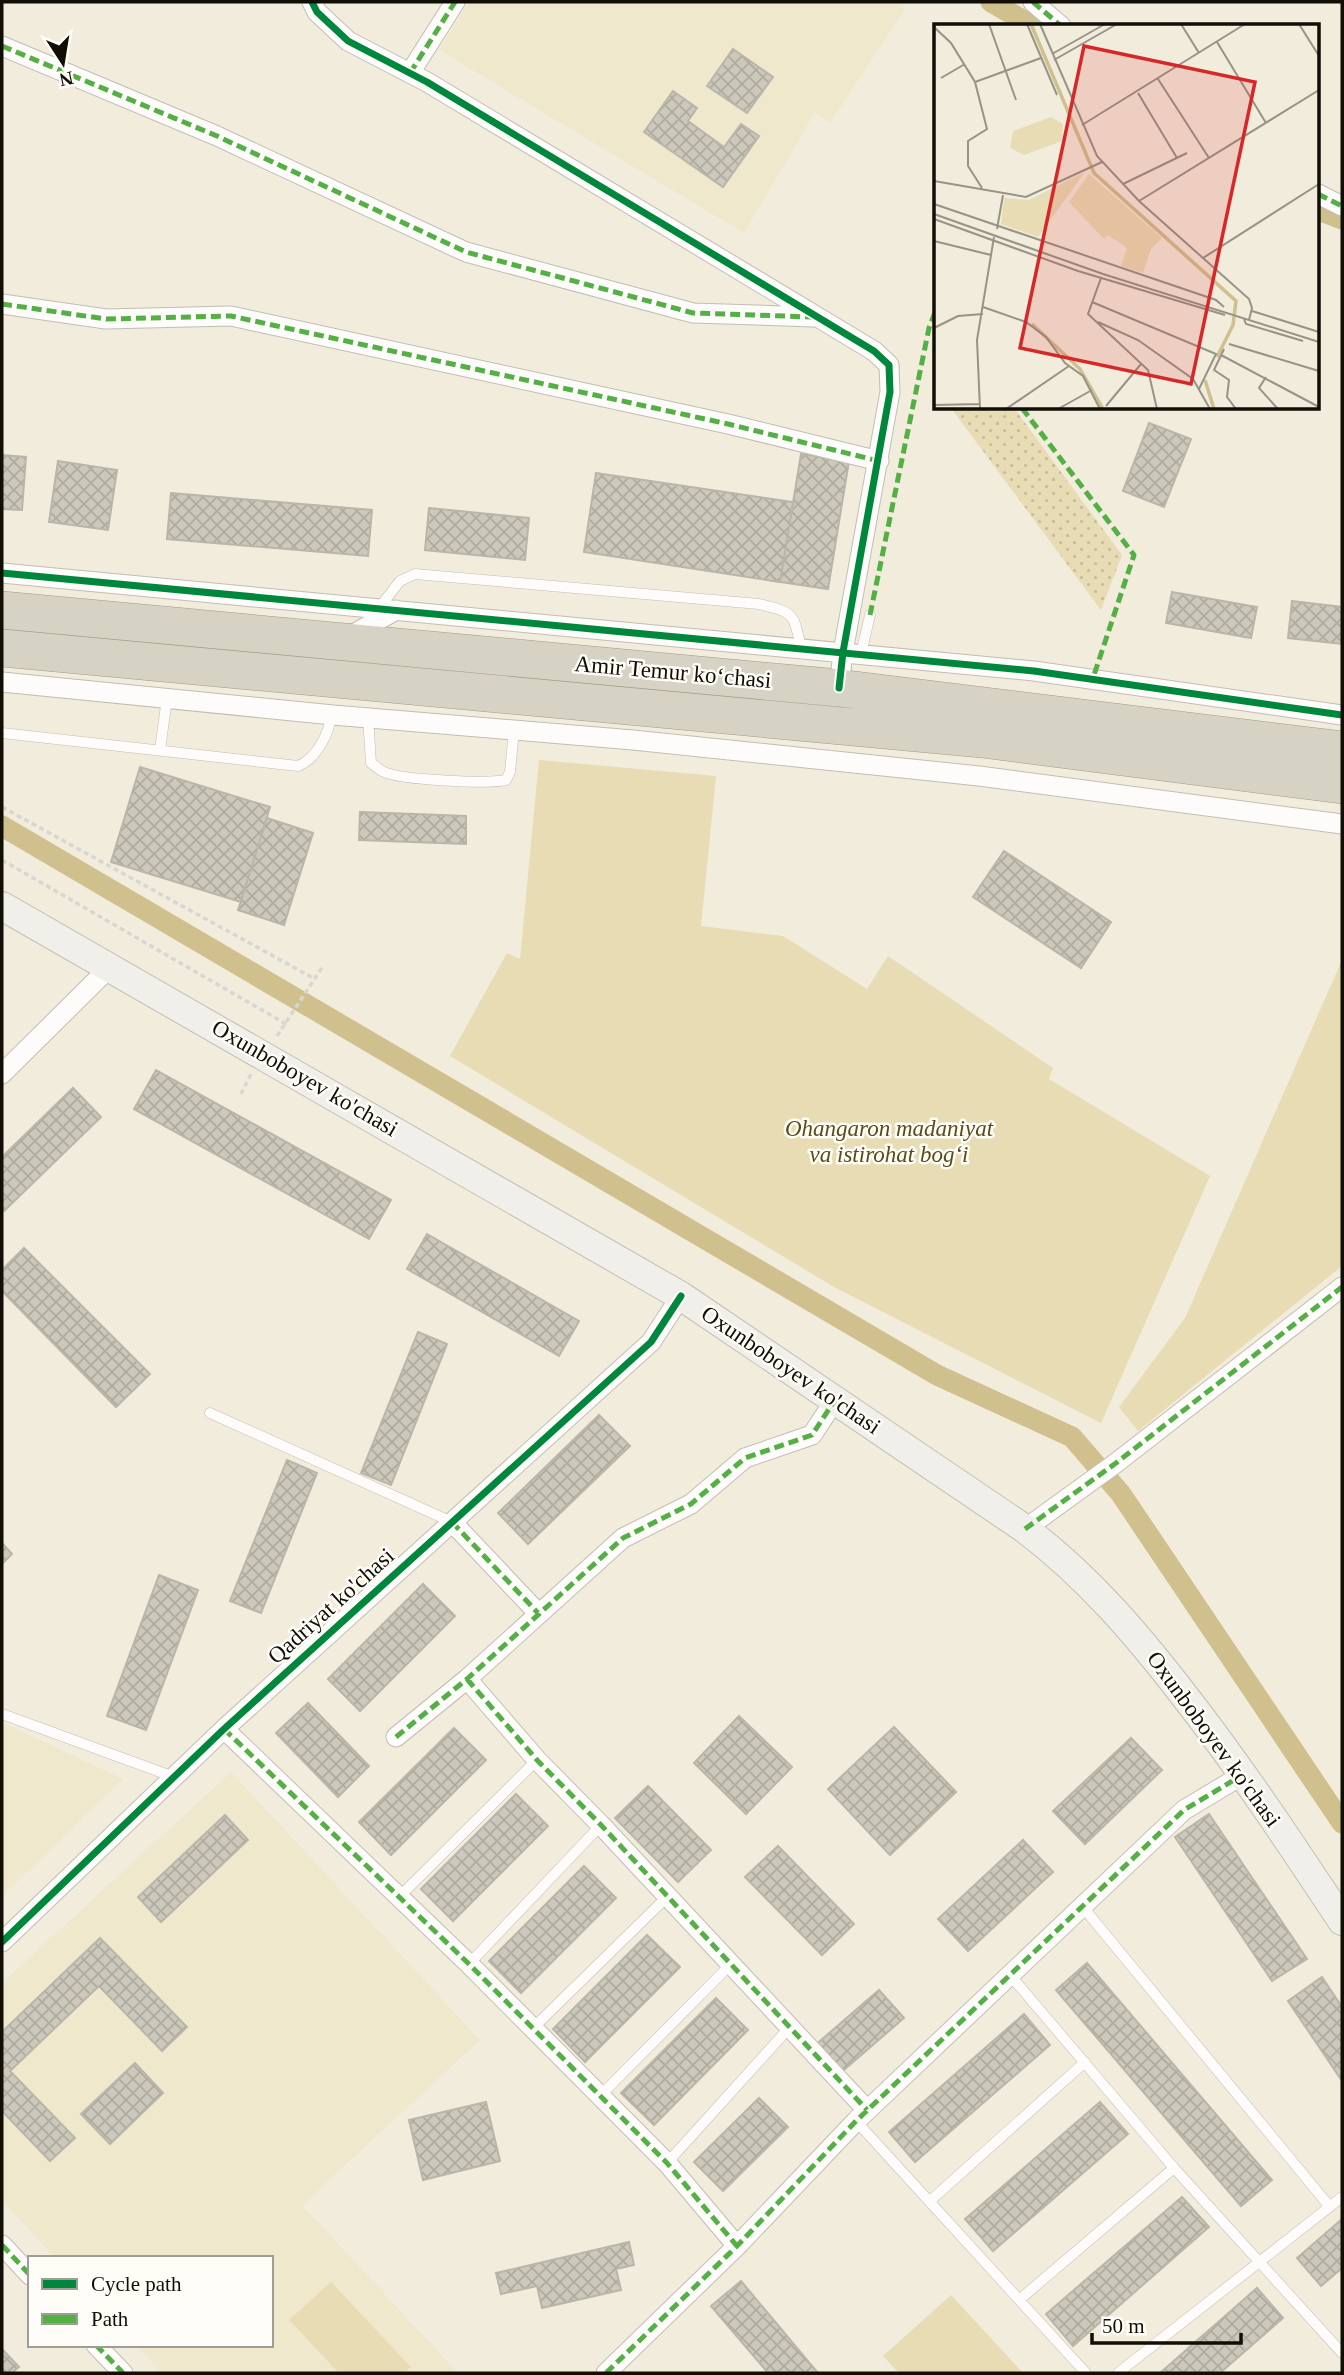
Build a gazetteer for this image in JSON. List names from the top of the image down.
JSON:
{
  "streets": {
    "highway": ["Amir Temur koʻchasi"],
    "main road": ["Oxunboboyev ko'chasi"],
    "street": ["Qadriyat ko'chasi"]
  },
  "crossings": [
    ["Oxunboboyev ko'chasi", "Qadriyat ko'chasi"]
  ],
  "parks": ["Ohangaron madaniyat va istirohat bogʻi"],
  "legend": ["Cycle path", "Path"],
  "scale_bar": "50 m",
  "north": "bottom"
}
